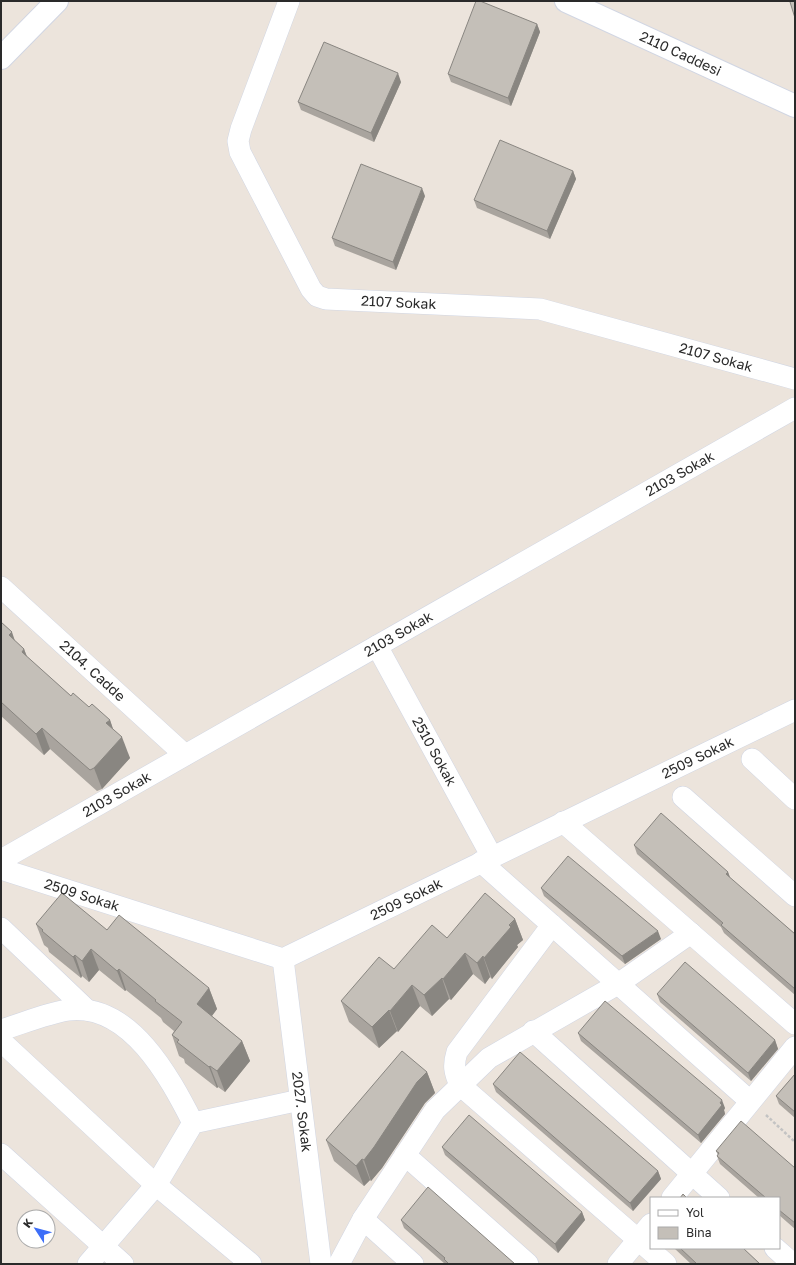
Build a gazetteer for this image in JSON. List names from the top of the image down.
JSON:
{
  "streets": {
    "street": [
      "2110 Caddesi",
      "2107 Sokak",
      "2103 Sokak",
      "2104. Cadde",
      "2510 Sokak",
      "2509 Sokak",
      "2027. Sokak"
    ]
  },
  "crossings": [
    ["2103 Sokak", "2104. Cadde"],
    ["2103 Sokak", "2510 Sokak"],
    ["2510 Sokak", "2509 Sokak"],
    ["2509 Sokak", "2027. Sokak"]
  ],
  "legend": ["Yol", "Bina"],
  "north": "top left"
}
